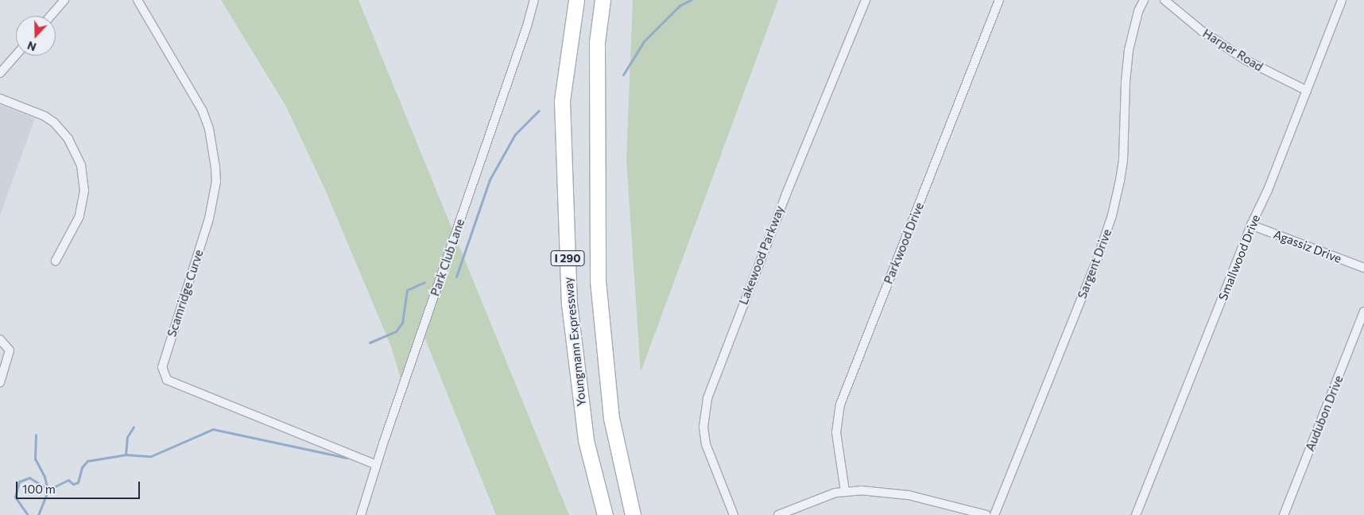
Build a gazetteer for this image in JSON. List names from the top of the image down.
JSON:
{
  "streets": {
    "highway": ["I 290", "Youngmann Expressway"],
    "street": [
      "Harper Road",
      "Parkwood Drive",
      "Agassiz Drive",
      "Lakewood Parkway",
      "Park Club Lane",
      "Smallwood Drive",
      "Sargent Drive",
      "Scamridge Curve",
      "Audubon Drive"
    ]
  },
  "crossings": [
    ["Harper Road", "Smallwood Drive"],
    ["Agassiz Drive", "Smallwood Drive"],
    ["Park Club Lane", "Scamridge Curve"]
  ],
  "scale_bar": "100 m",
  "north": "bottom"
}
